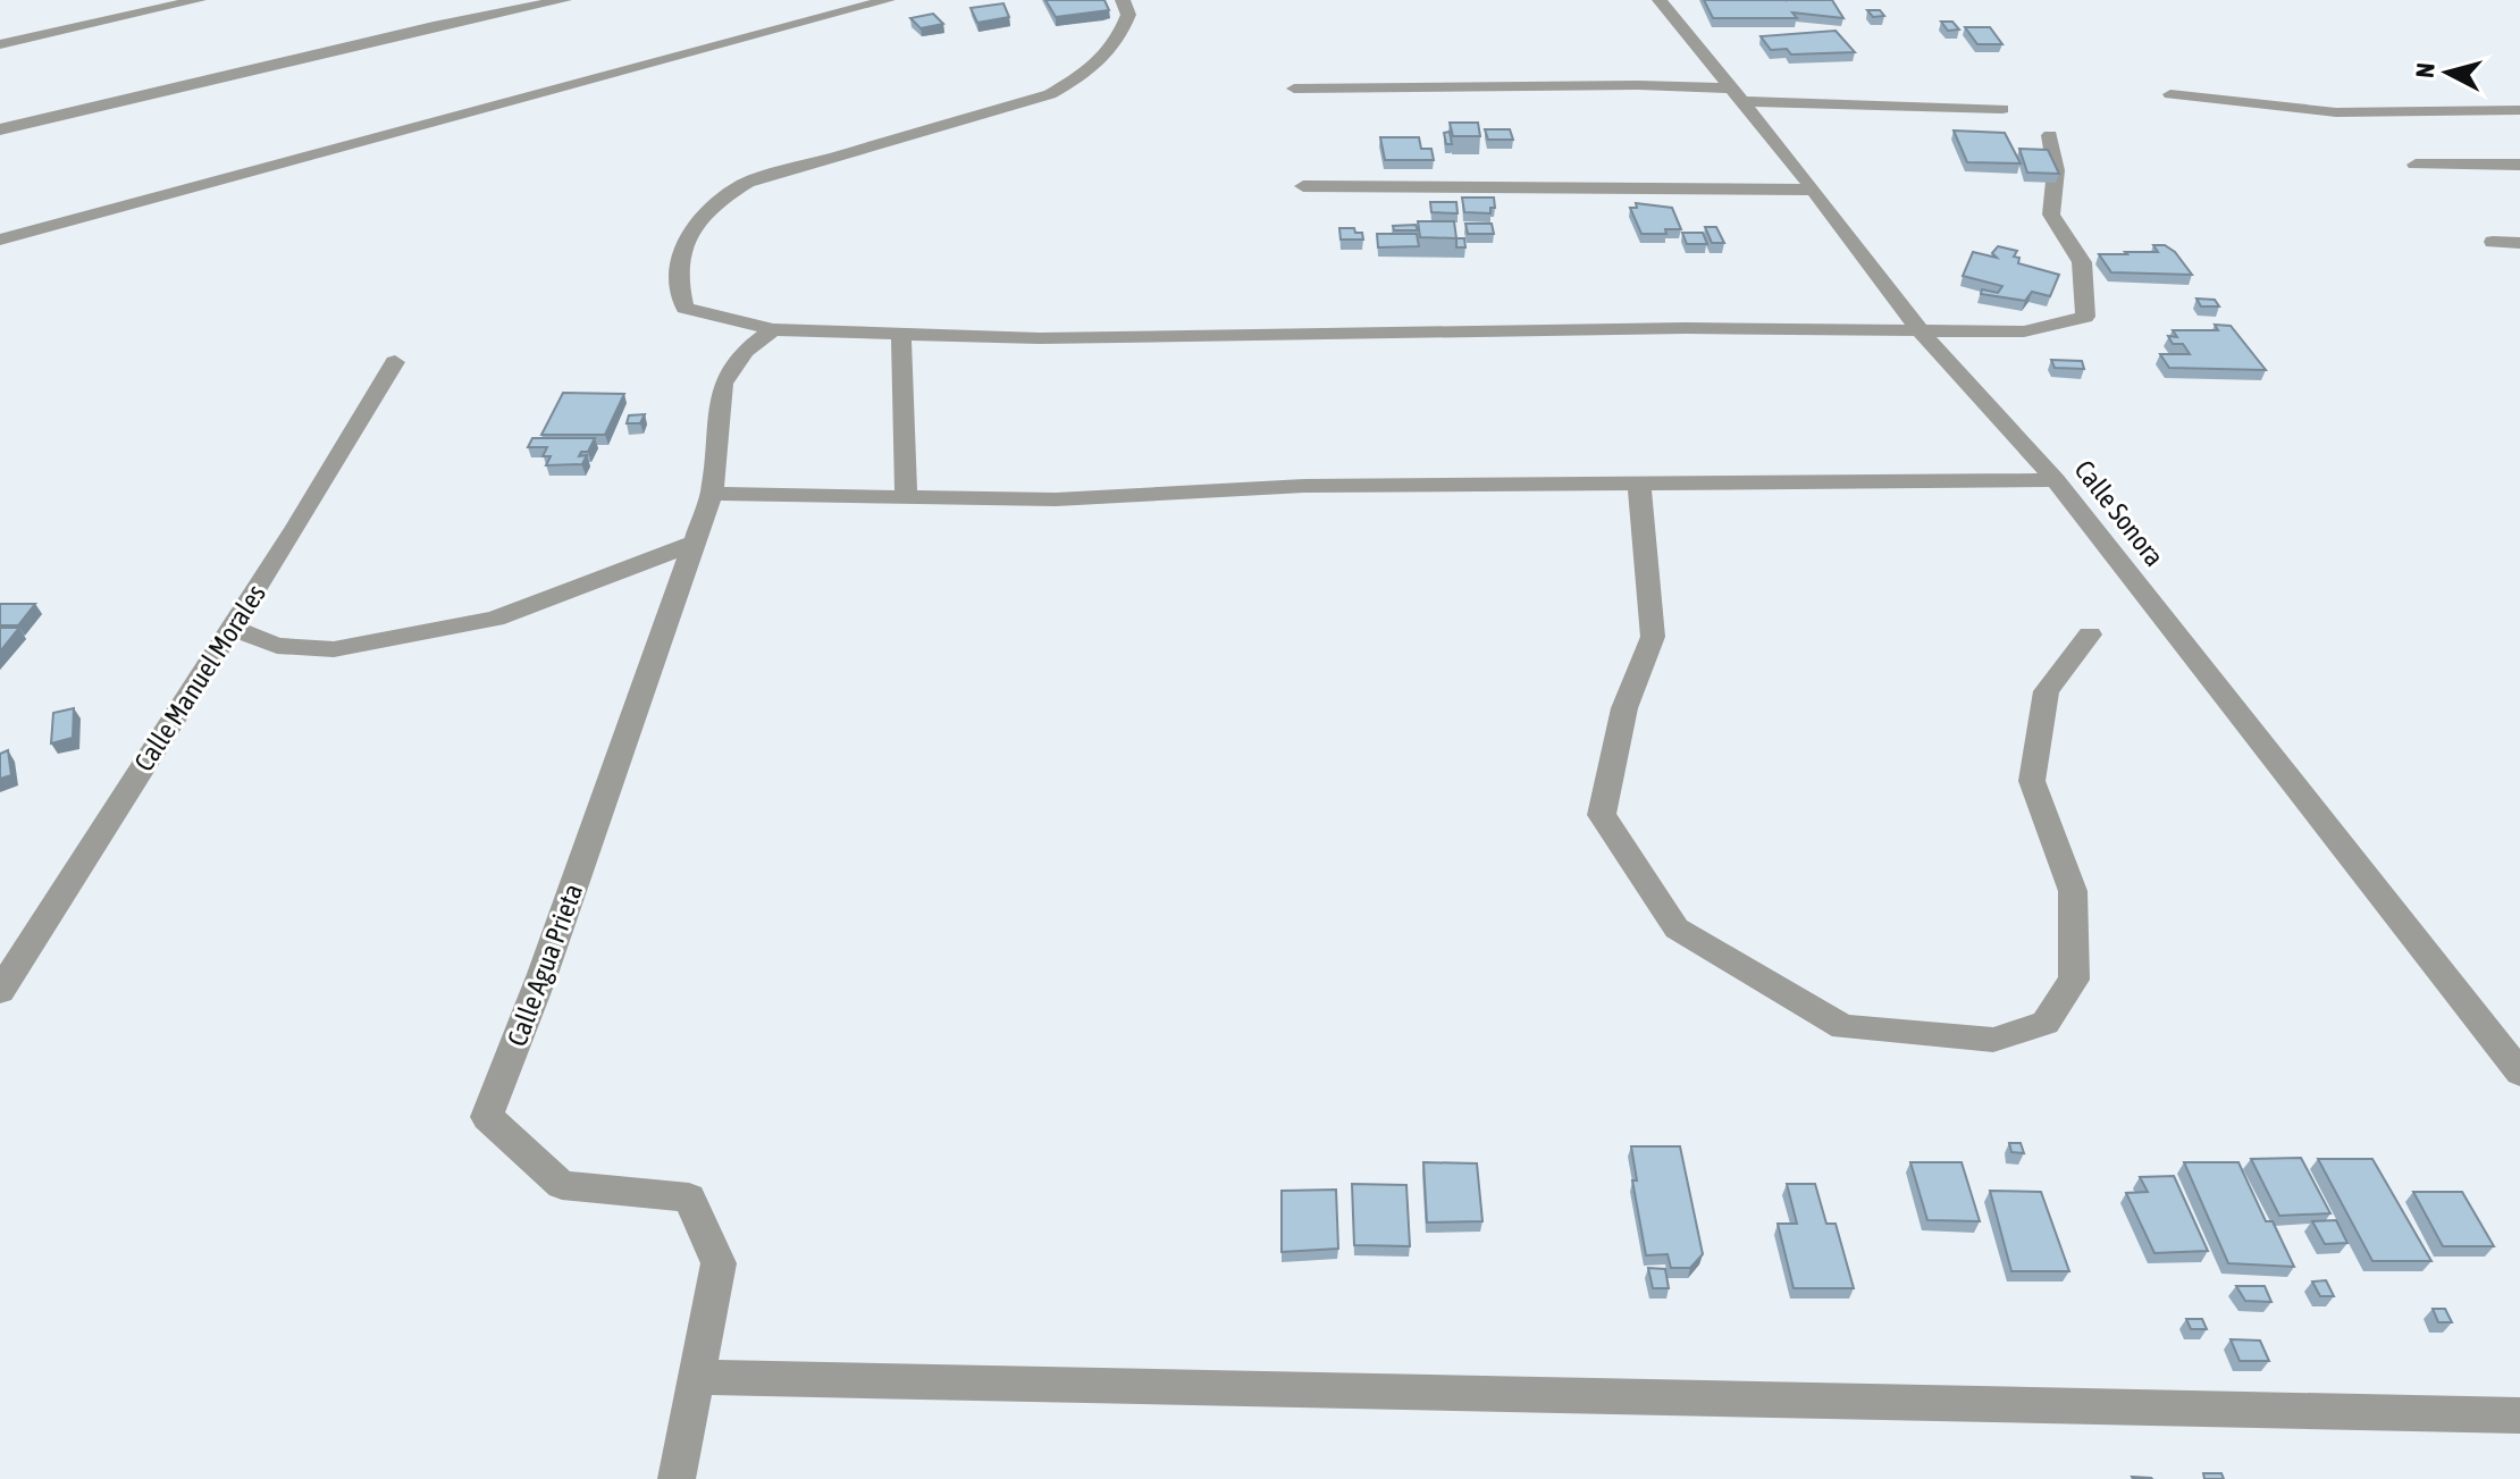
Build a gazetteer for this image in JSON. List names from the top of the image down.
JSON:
{
  "streets": {
    "street": ["Calle Sonora", "Calle Manuel Morales", "Calle Agua Prieta"]
  },
  "north": "left"
}
